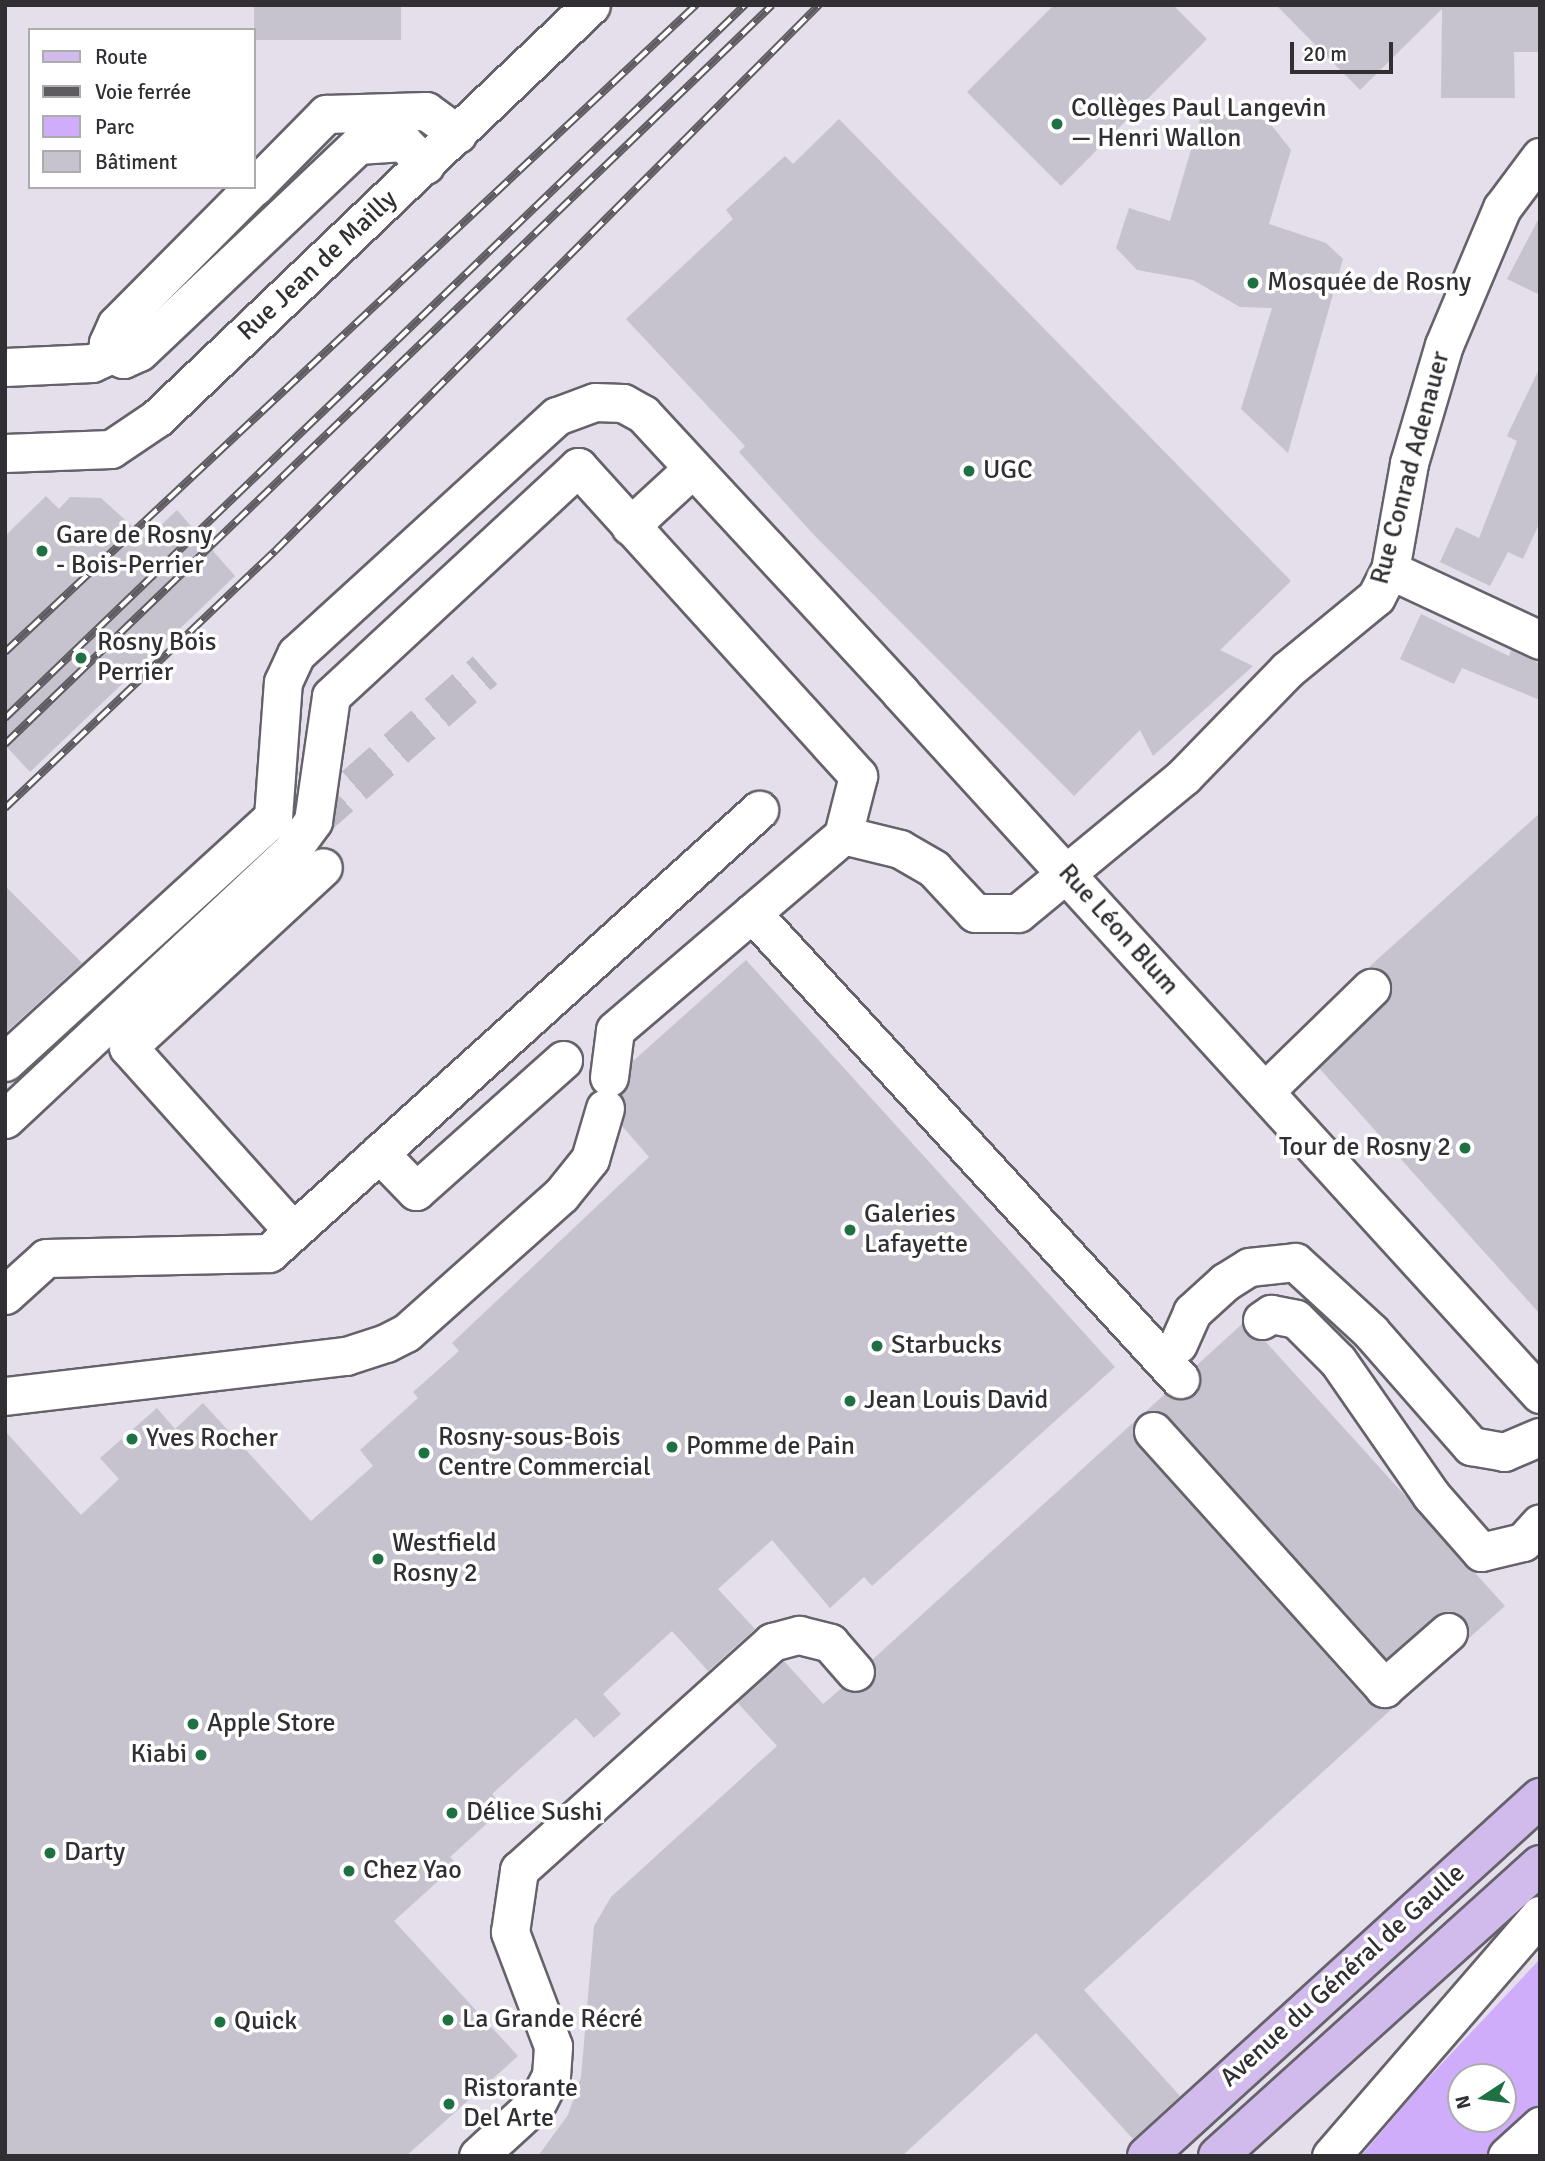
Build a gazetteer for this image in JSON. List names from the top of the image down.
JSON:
{
  "streets": {
    "main road": ["Avenue du Général de Gaulle"],
    "street": ["Rue Jean de Mailly", "Rue Conrad Adenauer", "Rue Léon Blum"]
  },
  "crossings": [
    ["Rue Conrad Adenauer", "Rue Léon Blum"]
  ],
  "places": [
    "Collèges Paul Langevin — Henri Wallon",
    "Mosquée de Rosny",
    "UGC",
    "Gare de Rosny - Bois-Perrier",
    "Rosny Bois Perrier",
    "Tour de Rosny 2",
    "Galeries Lafayette",
    "Starbucks",
    "Jean Louis David",
    "Yves Rocher",
    "Pomme de Pain",
    "Rosny-sous-Bois Centre Commercial",
    "Westfield Rosny 2",
    "Apple Store",
    "Kiabi",
    "Délice Sushi",
    "Darty",
    "Chez Yao",
    "La Grande Récré",
    "Quick",
    "Ristorante Del Arte"
  ],
  "legend": [
    "Route",
    "Voie ferrée",
    "Parc",
    "Bâtiment"
  ],
  "scale_bar": "20 m",
  "north": "left"
}
